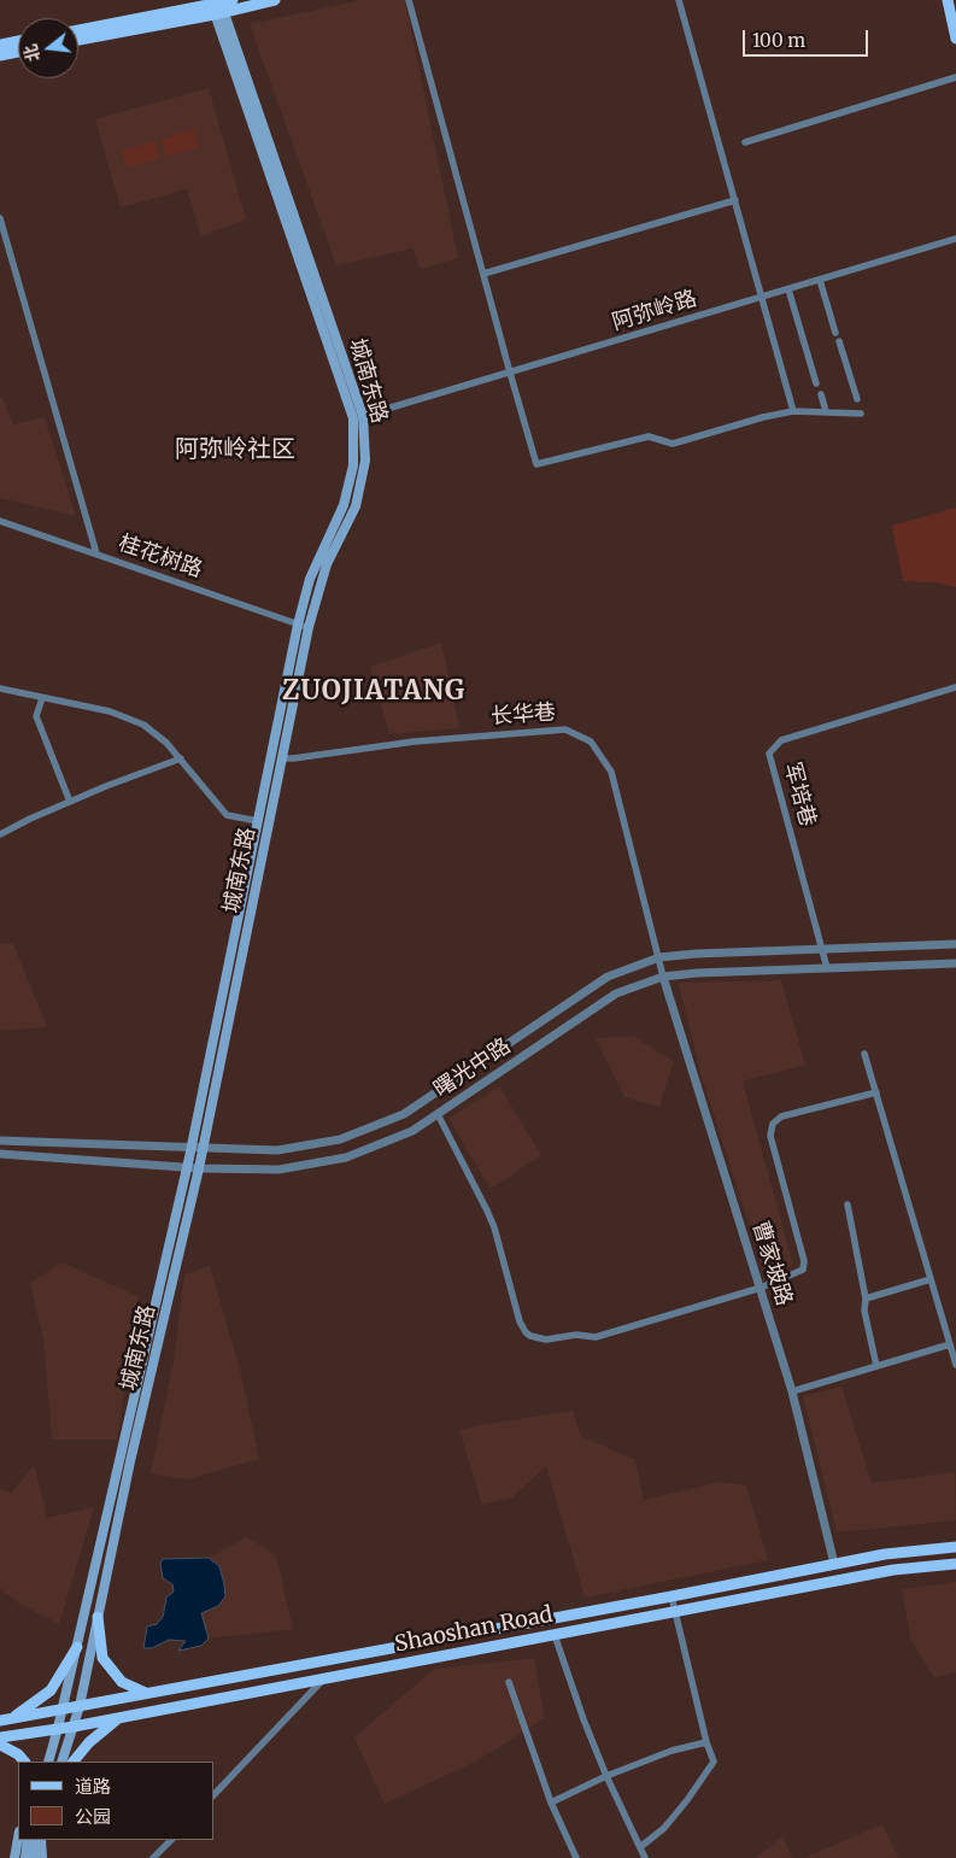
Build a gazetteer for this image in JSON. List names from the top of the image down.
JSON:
{
  "streets": {
    "main road": ["城南东路", "Shaoshan Road"],
    "street": [
      "阿弥岭路",
      "桂花树路",
      "长华巷",
      "军培巷",
      "曙光中路",
      "曹家坡路"
    ]
  },
  "crossings": [
    ["阿弥岭路", "城南东路"],
    ["城南东路", "桂花树路"],
    ["城南东路", "长华巷"],
    ["城南东路", "曙光中路"],
    ["城南东路", "Shaoshan Road"],
    ["长华巷", "曙光中路"],
    ["长华巷", "曹家坡路"],
    ["军培巷", "曙光中路"],
    ["曙光中路", "曹家坡路"],
    ["曹家坡路", "Shaoshan Road"]
  ],
  "districts": ["阿弥岭社区", "ZUOJIATANG"],
  "legend": ["道路", "公园"],
  "scale_bar": "100 m",
  "north": "left"
}
